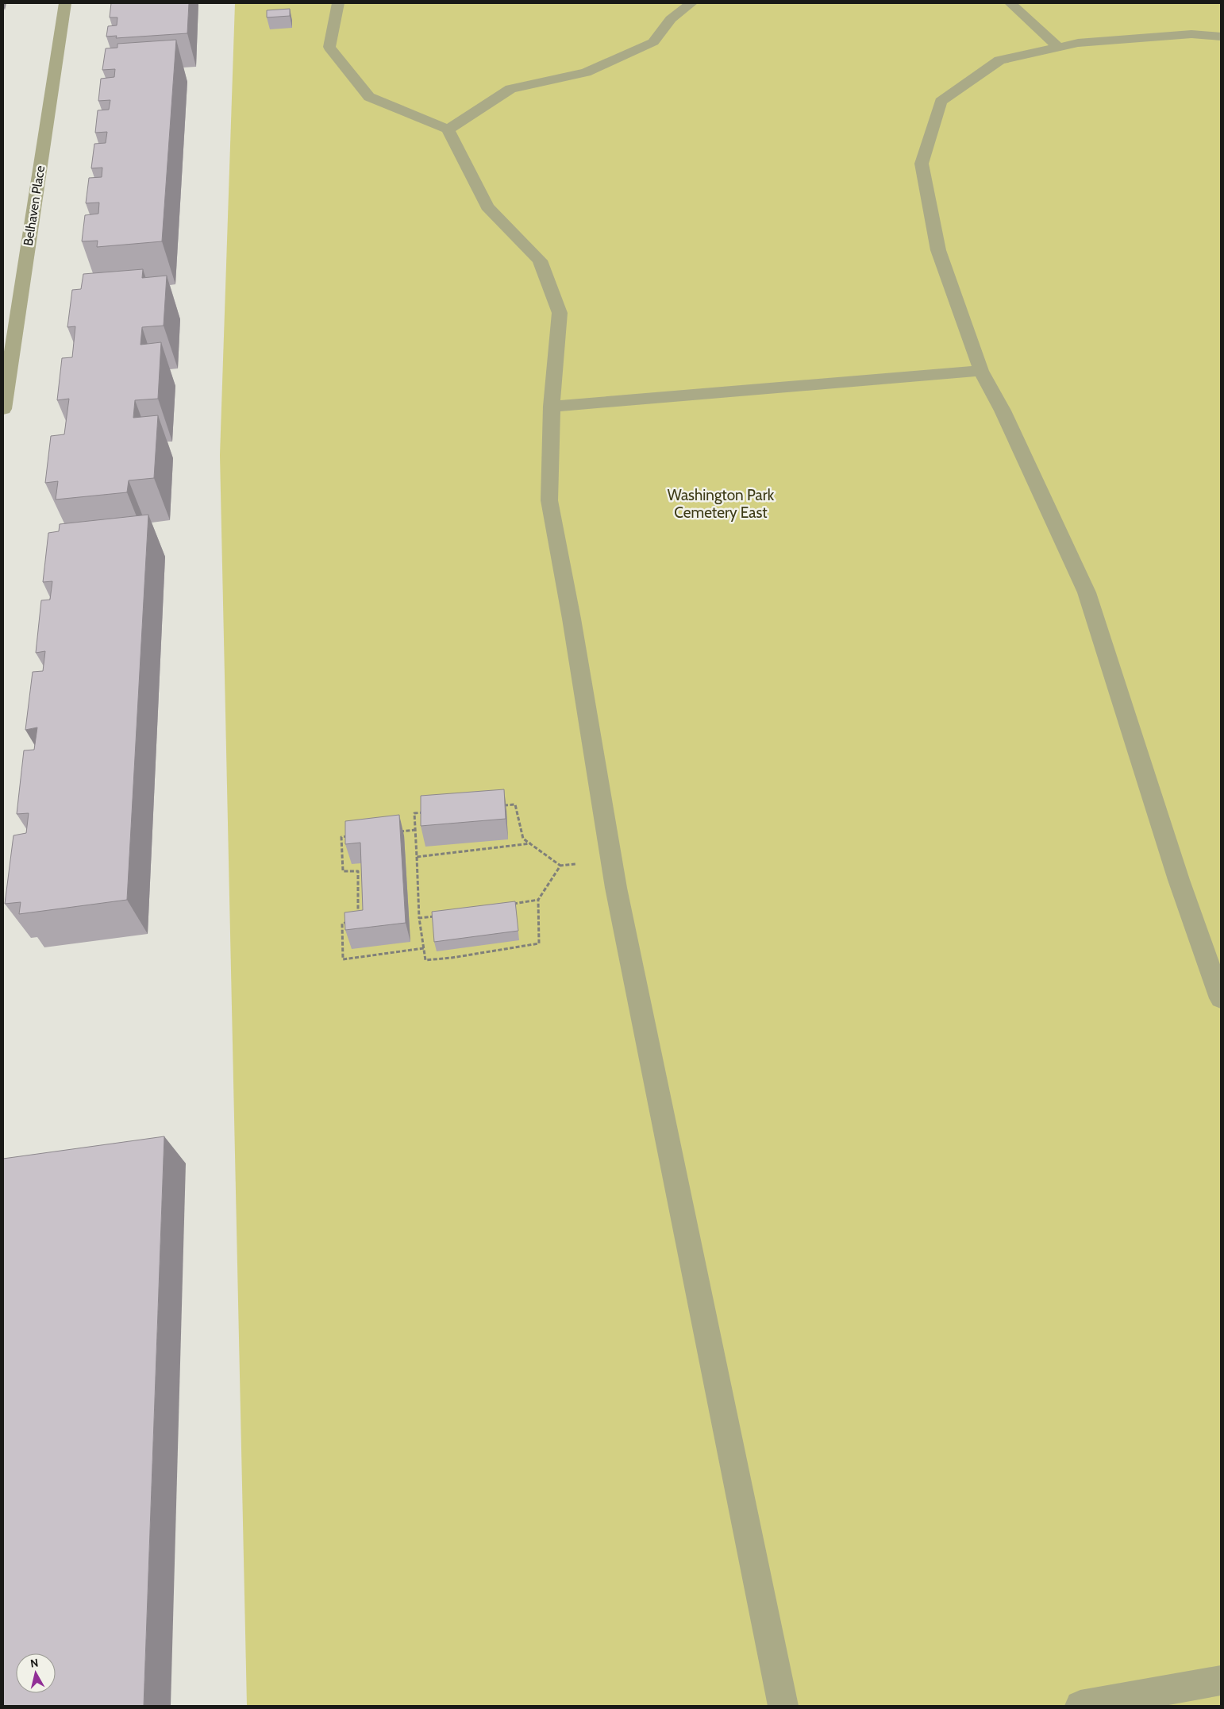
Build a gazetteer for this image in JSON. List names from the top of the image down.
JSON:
{
  "streets": {
    "street": ["Belhaven Place"]
  },
  "parks": ["Washington Park Cemetery East"],
  "north": "top"
}
